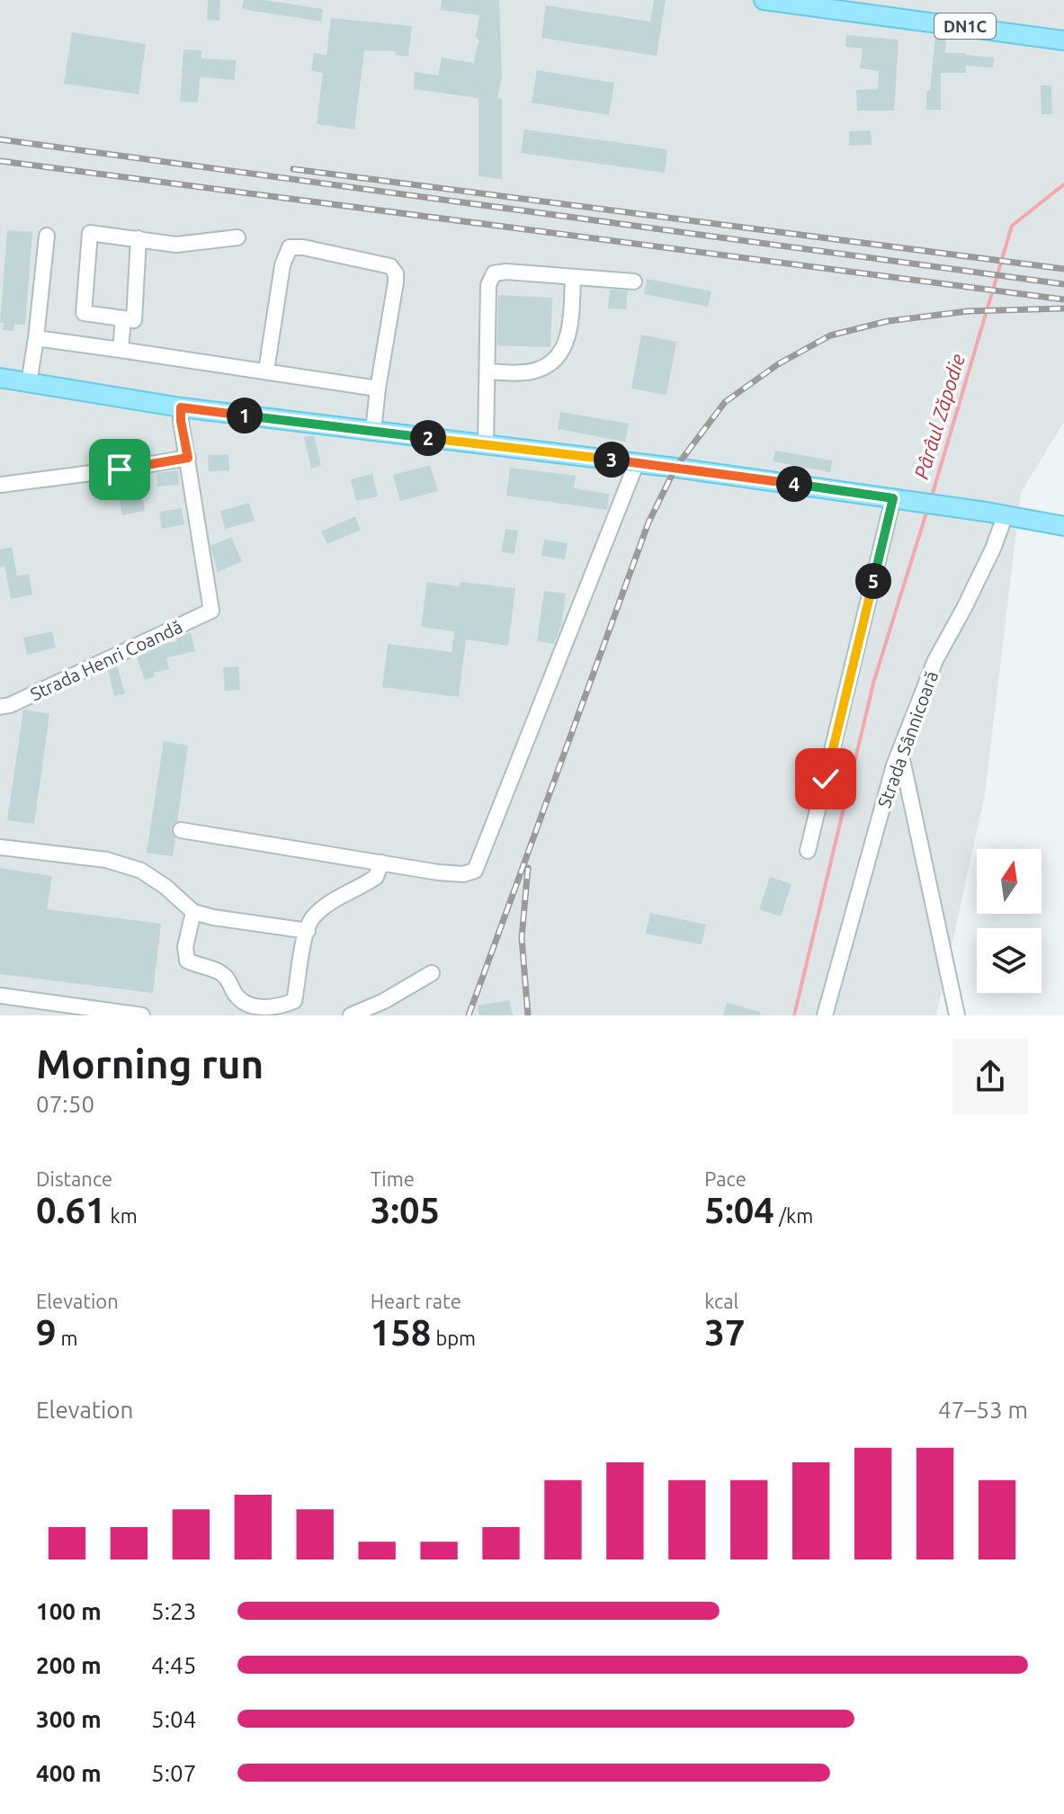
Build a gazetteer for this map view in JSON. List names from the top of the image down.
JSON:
{
  "streets": {
    "main road": ["DN1C"],
    "street": ["Strada Henri Coandă", "Strada Sânnicoară"]
  },
  "water": ["Pârâul Zăpodie"],
  "north": "top",
  "page": {
    "pins": [
      "1",
      "2",
      "3",
      "4",
      "5"
    ],
    "heading": ["Morning run", "07:50"],
    "stats": [
      ["Distance", "0.61 km"],
      ["Time", "3:05"],
      ["Pace", "5:04 /km"],
      ["Elevation", "9 m"],
      ["Heart rate", "158 bpm"],
      ["kcal", "37"]
    ],
    "chart": ["Elevation", "47–53 m"],
    "list": [
      {
        "name": "100 m",
        "note": "5:23"
      },
      {
        "name": "200 m",
        "note": "4:45"
      },
      {
        "name": "300 m",
        "note": "5:04"
      },
      {
        "name": "400 m",
        "note": "5:07"
      }
    ]
  }
}
